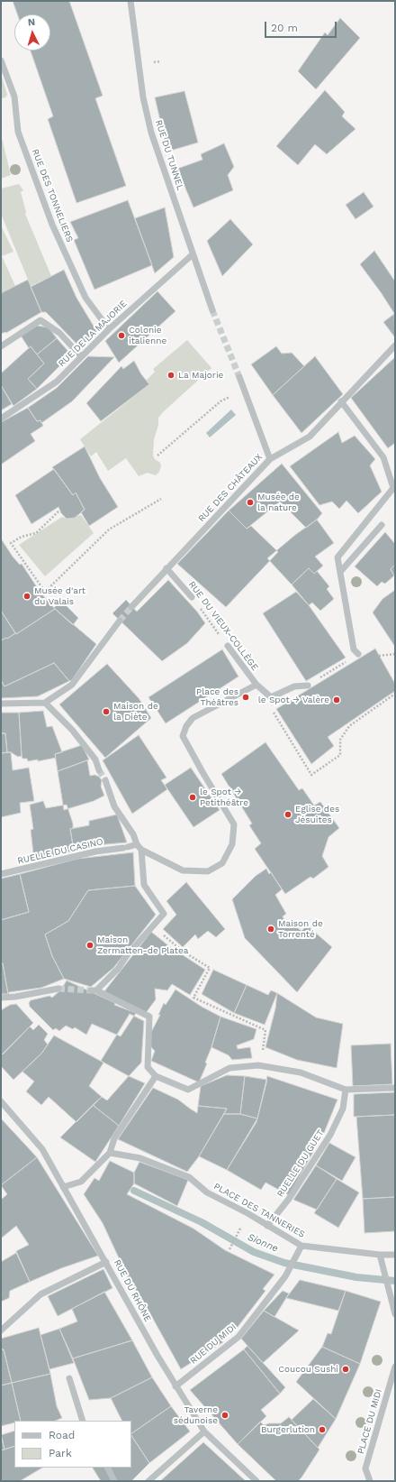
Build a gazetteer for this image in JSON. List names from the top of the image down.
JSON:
{
  "streets": {
    "street": [
      "RUE DU TUNNEL",
      "RUE DES TONNELIERS",
      "RUE DE LA MAJORIE",
      "RUE DES CHÂTEAUX",
      "RUE DU VIEUX-COLLÈGE",
      "RUELLE DU CASINO",
      "RUELLE DU GUET",
      "PLACE DES TANNERIES",
      "RUE DU RHÔNE",
      "RUE DU MIDI",
      "PLACE DU MIDI"
    ]
  },
  "crossings": [
    ["RUE DU TUNNEL", "RUE DE LA MAJORIE"],
    ["RUE DES TONNELIERS", "RUE DE LA MAJORIE"],
    ["RUE DES CHÂTEAUX", "RUE DU VIEUX-COLLÈGE"],
    ["RUE DU VIEUX-COLLÈGE", "RUELLE DU CASINO"],
    ["RUELLE DU GUET", "PLACE DES TANNERIES"],
    ["PLACE DES TANNERIES", "RUE DU MIDI"],
    ["RUE DU RHÔNE", "RUE DU MIDI"]
  ],
  "water": ["Sionne"],
  "places": [
    "Colonie italienne",
    "La Majorie",
    "Musée de la nature",
    "Musée d'art du Valais",
    "Place des Théâtres",
    "le Spot → Valère",
    "Maison de la Diète",
    "le Spot → Petithéâtre",
    "Eglise des Jésuites",
    "Maison de Torrenté",
    "Maison Zermatten-de Platea",
    "Coucou Sushi",
    "Taverne sédunoise",
    "Burgerlution"
  ],
  "legend": ["Road", "Park"],
  "scale_bar": "20 m",
  "north": "top"
}
